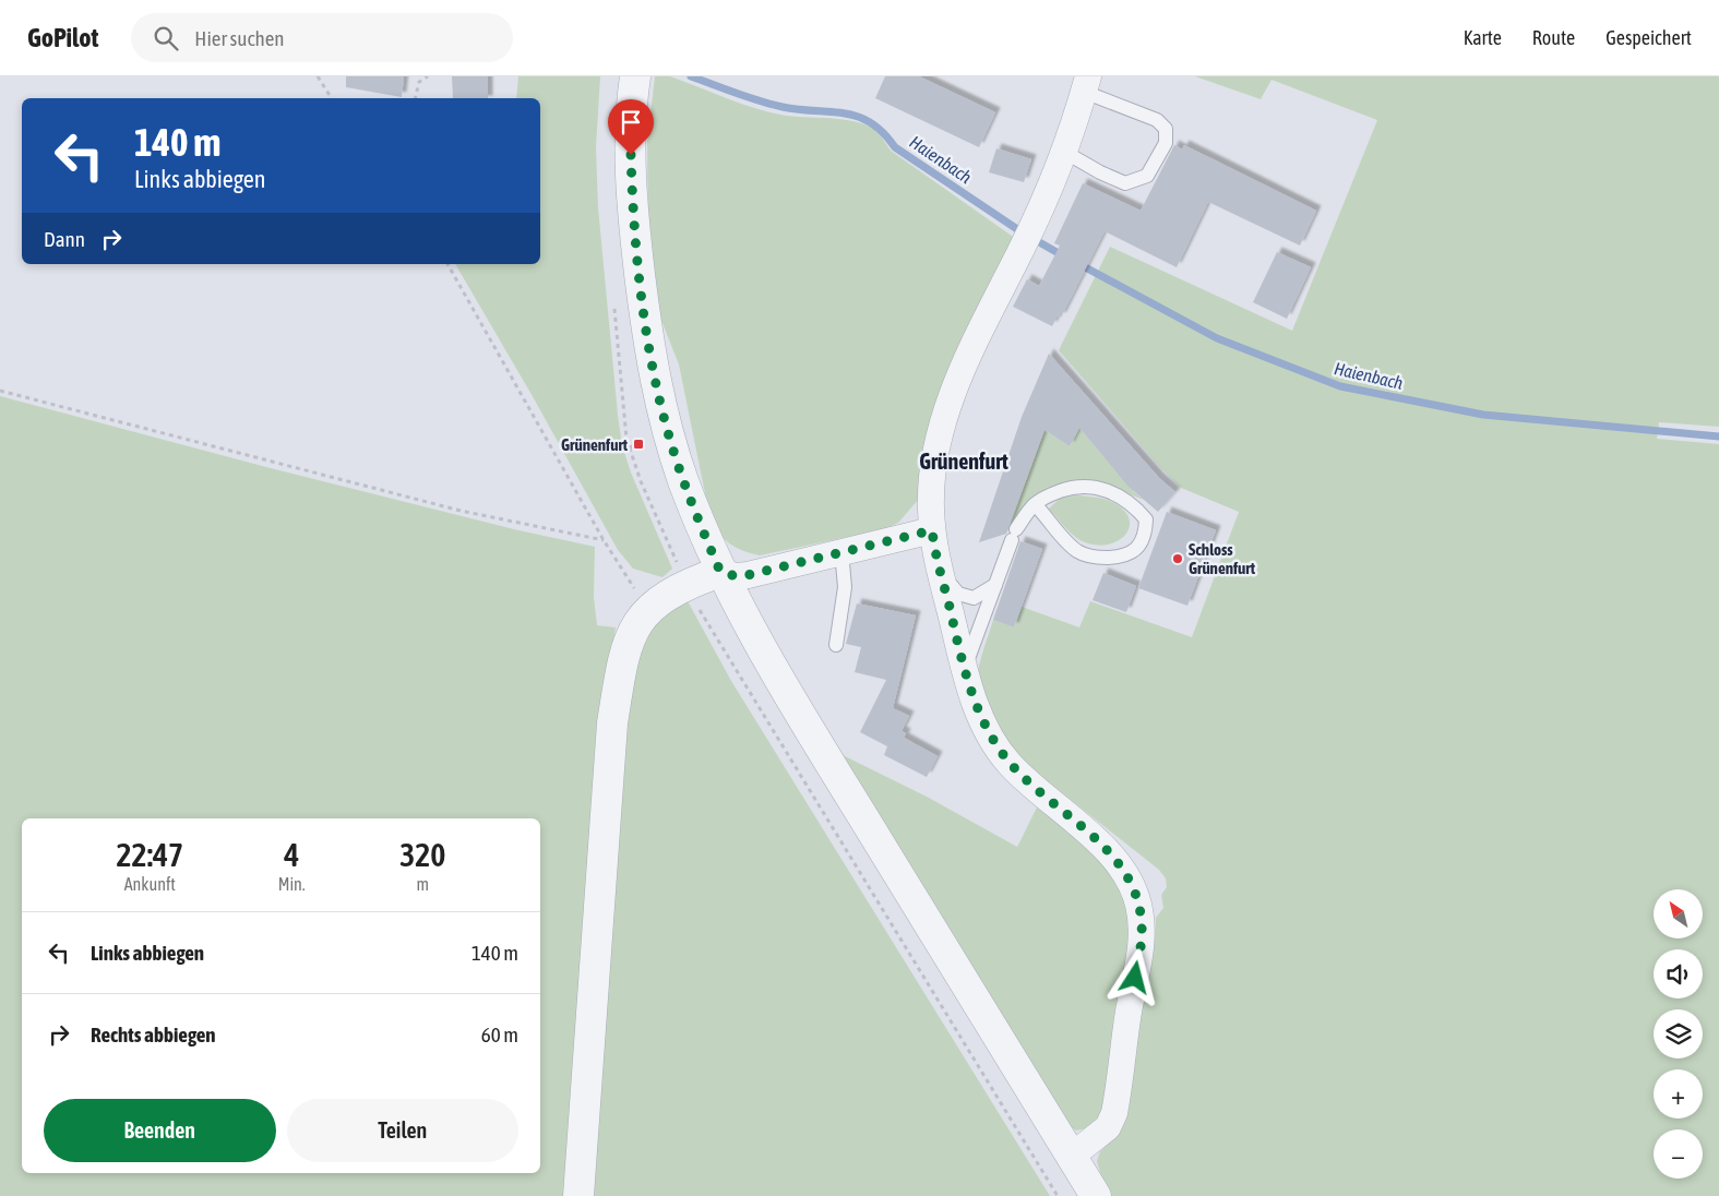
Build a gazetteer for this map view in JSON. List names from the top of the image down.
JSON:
{
  "districts": ["Grünenfurt"],
  "water": ["Haienbach"],
  "places": {
    "transit": ["Grünenfurt"],
    "other": ["Schloss Grünenfurt"]
  },
  "north": "top left",
  "page": {
    "header": "GoPilot",
    "search": "Hier suchen",
    "nav": ["Karte", "Route", "Gespeichert"],
    "turn": ["140 m", "Links abbiegen"],
    "then": "Dann",
    "eta": [
      "22:47",
      "Ankunft",
      "4",
      "Min.",
      "320",
      "m"
    ],
    "map_buttons": ["+", "−"],
    "list": [
      {
        "name": "Links abbiegen",
        "value": "140 m"
      },
      {
        "name": "Rechts abbiegen",
        "value": "60 m"
      }
    ],
    "buttons": ["Beenden", "Teilen"]
  }
}
